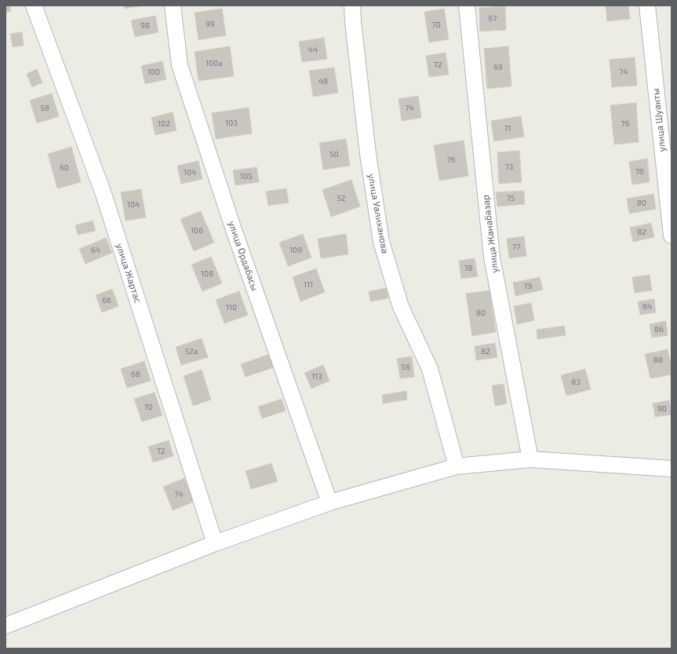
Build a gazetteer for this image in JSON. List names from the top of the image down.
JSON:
{
  "streets": {
    "street": [
      "улица Шуакты",
      "улица Уалиханова",
      "улица Жанабазар",
      "улица Ордабасы",
      "улица Жартас"
    ]
  },
  "house_numbers": [
    "67",
    "99",
    "70",
    "98",
    "44",
    "100а",
    "72",
    "69",
    "100",
    "74",
    "48",
    "58",
    "74",
    "103",
    "102",
    "76",
    "71",
    "50",
    "76",
    "73",
    "60",
    "78",
    "104",
    "105",
    "52",
    "75",
    "80",
    "104",
    "106",
    "82",
    "77",
    "64",
    "109",
    "78",
    "108",
    "111",
    "79",
    "66",
    "84",
    "110",
    "80",
    "86",
    "52а",
    "82",
    "88",
    "58",
    "68",
    "113",
    "83",
    "70",
    "90",
    "72",
    "74"
  ]
}
